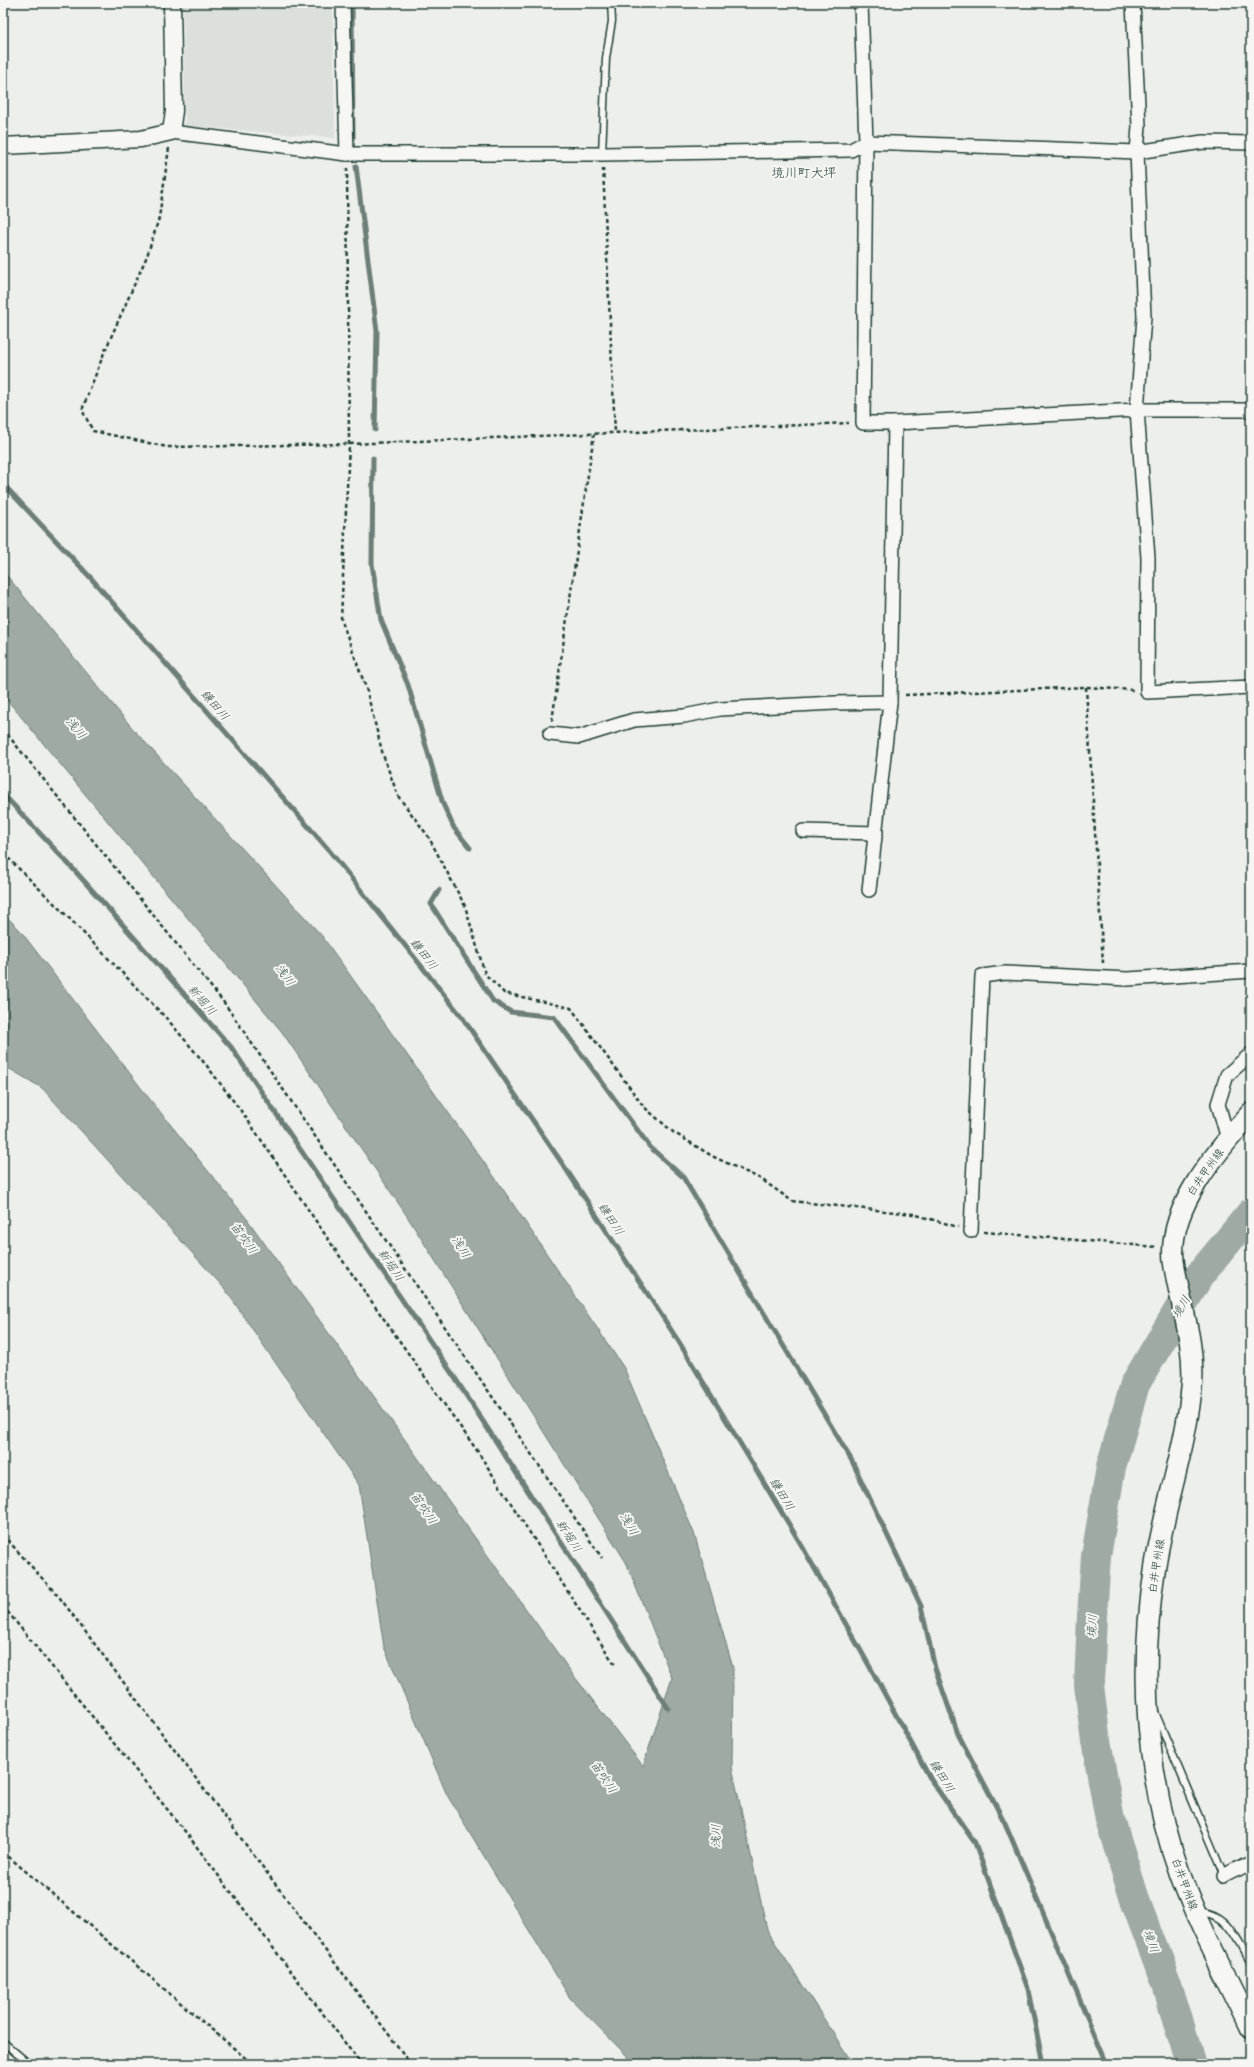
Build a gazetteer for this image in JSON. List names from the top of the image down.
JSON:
{
  "streets": {
    "main road": ["白井甲州線"]
  },
  "districts": ["境川町大坪"],
  "water": [
    "鎌田川",
    "浅川",
    "新堀川",
    "笛吹川",
    "境川"
  ]
}
